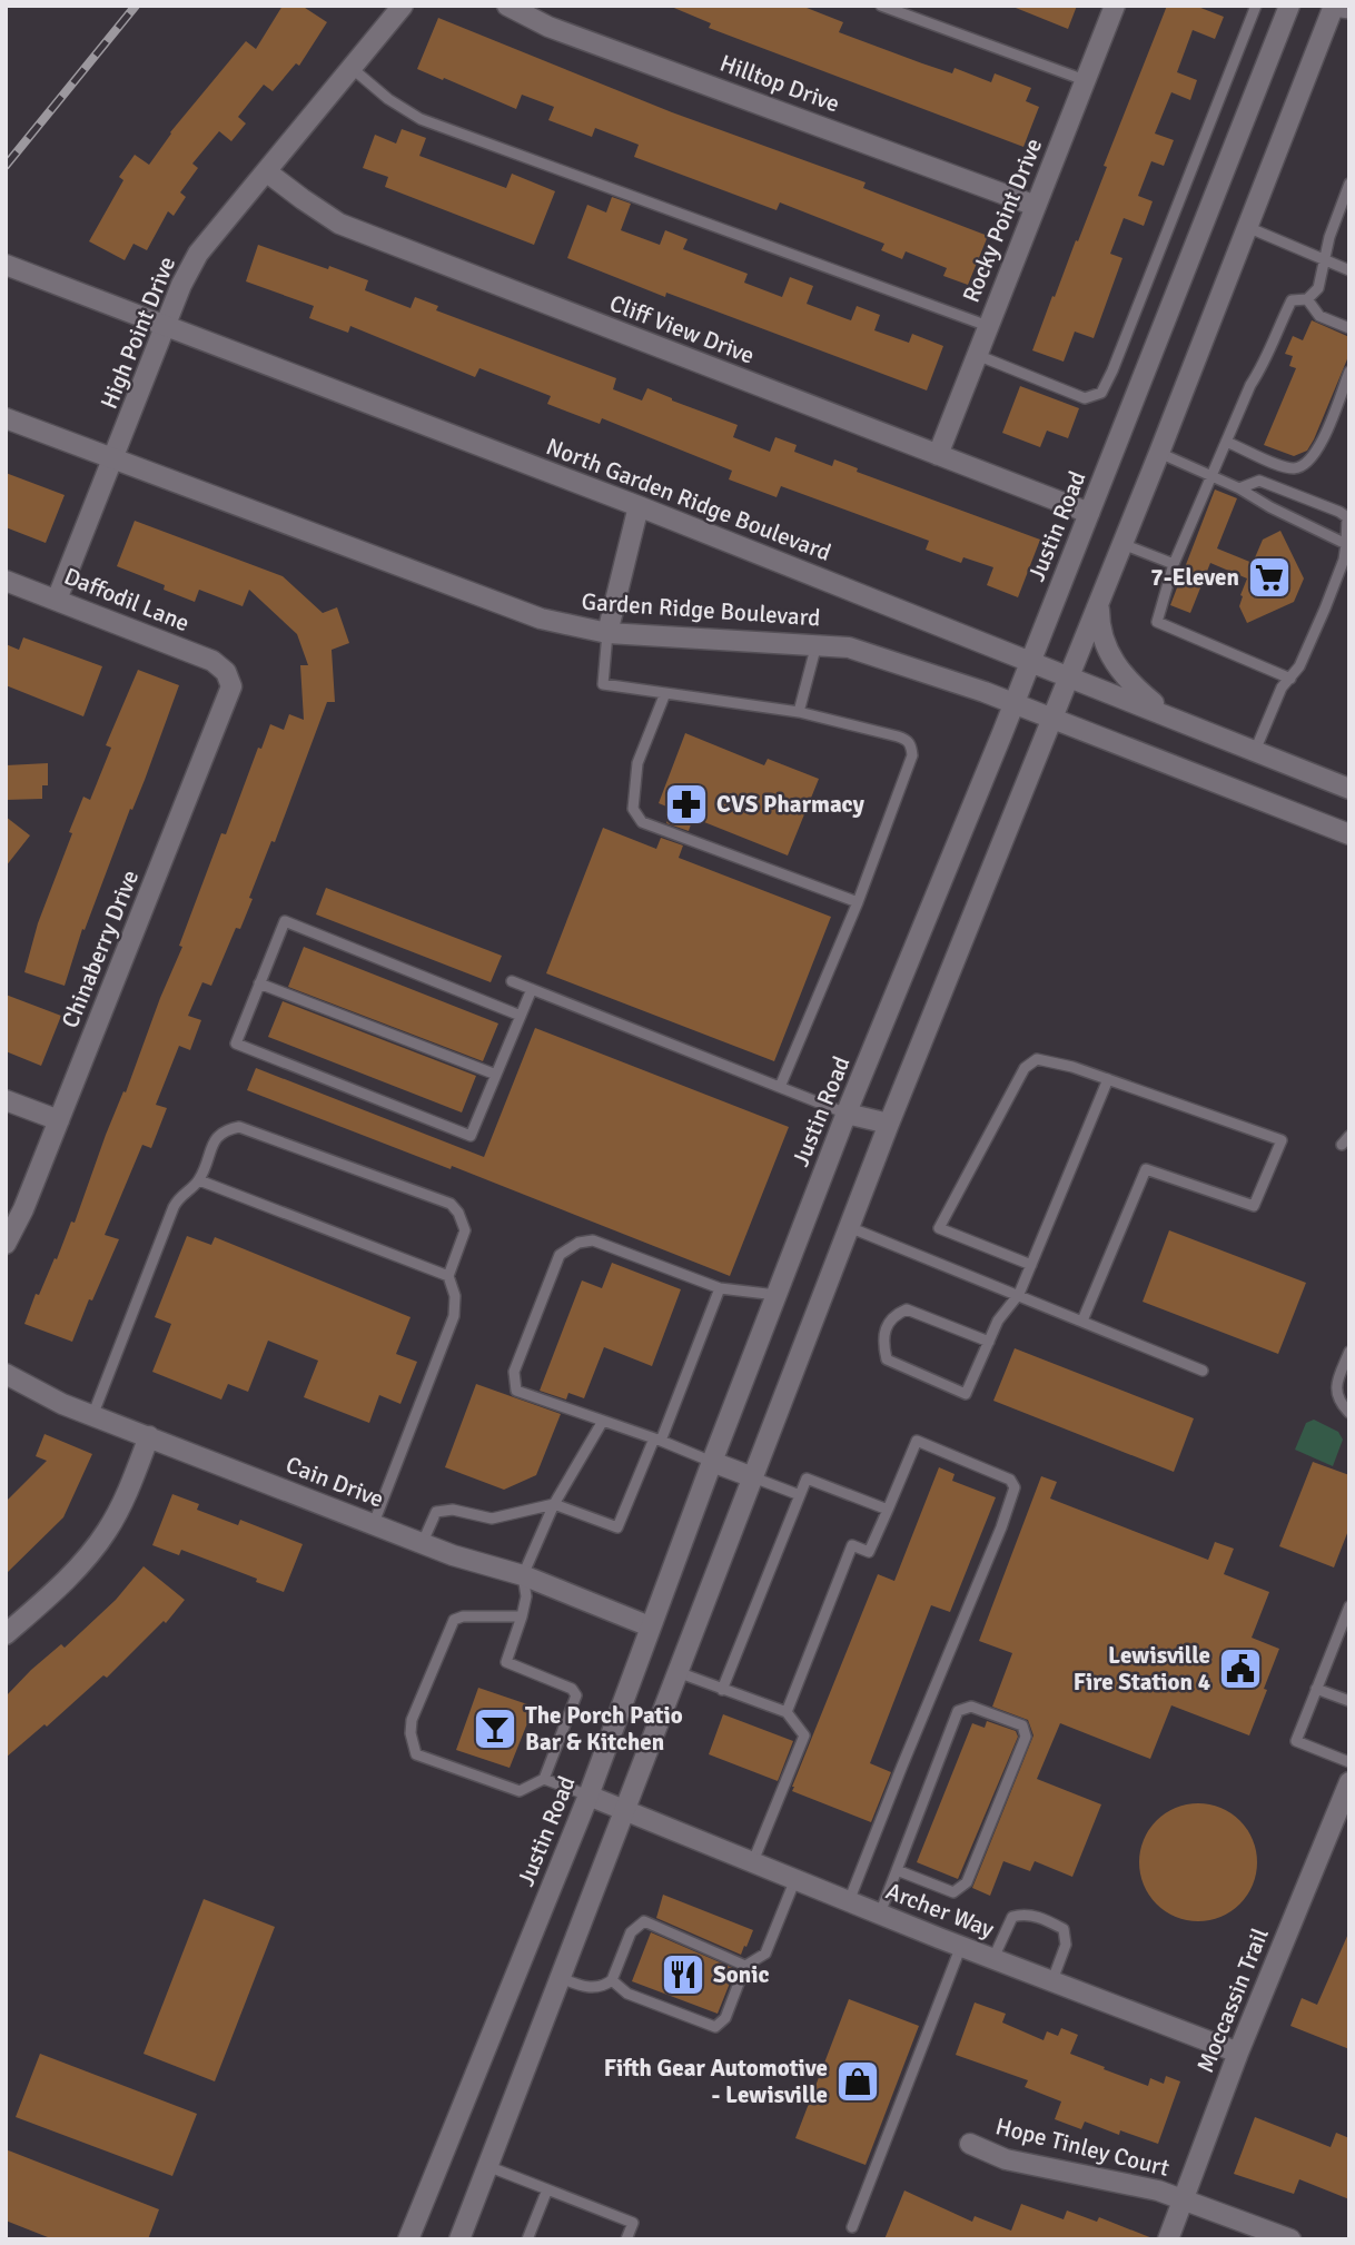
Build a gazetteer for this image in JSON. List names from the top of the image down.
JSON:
{
  "streets": {
    "main road": [
      "Hilltop Drive",
      "Rocky Point Drive",
      "Cliff View Drive",
      "High Point Drive",
      "North Garden Ridge Boulevard",
      "Justin Road",
      "Daffodil Lane",
      "Garden Ridge Boulevard",
      "Chinaberry Drive",
      "Cain Drive",
      "Archer Way",
      "Moccassin Trail",
      "Hope Tinley Court"
    ]
  },
  "crossings": [
    ["Hilltop Drive", "Rocky Point Drive"],
    ["Rocky Point Drive", "Cliff View Drive"],
    ["Cliff View Drive", "High Point Drive"],
    ["Cliff View Drive", "Justin Road"],
    ["High Point Drive", "North Garden Ridge Boulevard"],
    ["High Point Drive", "Daffodil Lane"],
    ["High Point Drive", "Garden Ridge Boulevard"],
    ["North Garden Ridge Boulevard", "Justin Road"],
    ["Justin Road", "Garden Ridge Boulevard"],
    ["Justin Road", "Cain Drive"],
    ["Justin Road", "Archer Way"],
    ["Daffodil Lane", "Chinaberry Drive"],
    ["Archer Way", "Moccassin Trail"],
    ["Moccassin Trail", "Hope Tinley Court"]
  ],
  "places": {
    "supermarket": ["7-Eleven"],
    "pharmacy": ["CVS Pharmacy"],
    "public building": ["Lewisville Fire Station 4"],
    "bar": ["The Porch Patio Bar & Kitchen"],
    "restaurant": ["Sonic"],
    "shop": ["Fifth Gear Automotive - Lewisville"]
  }
}
